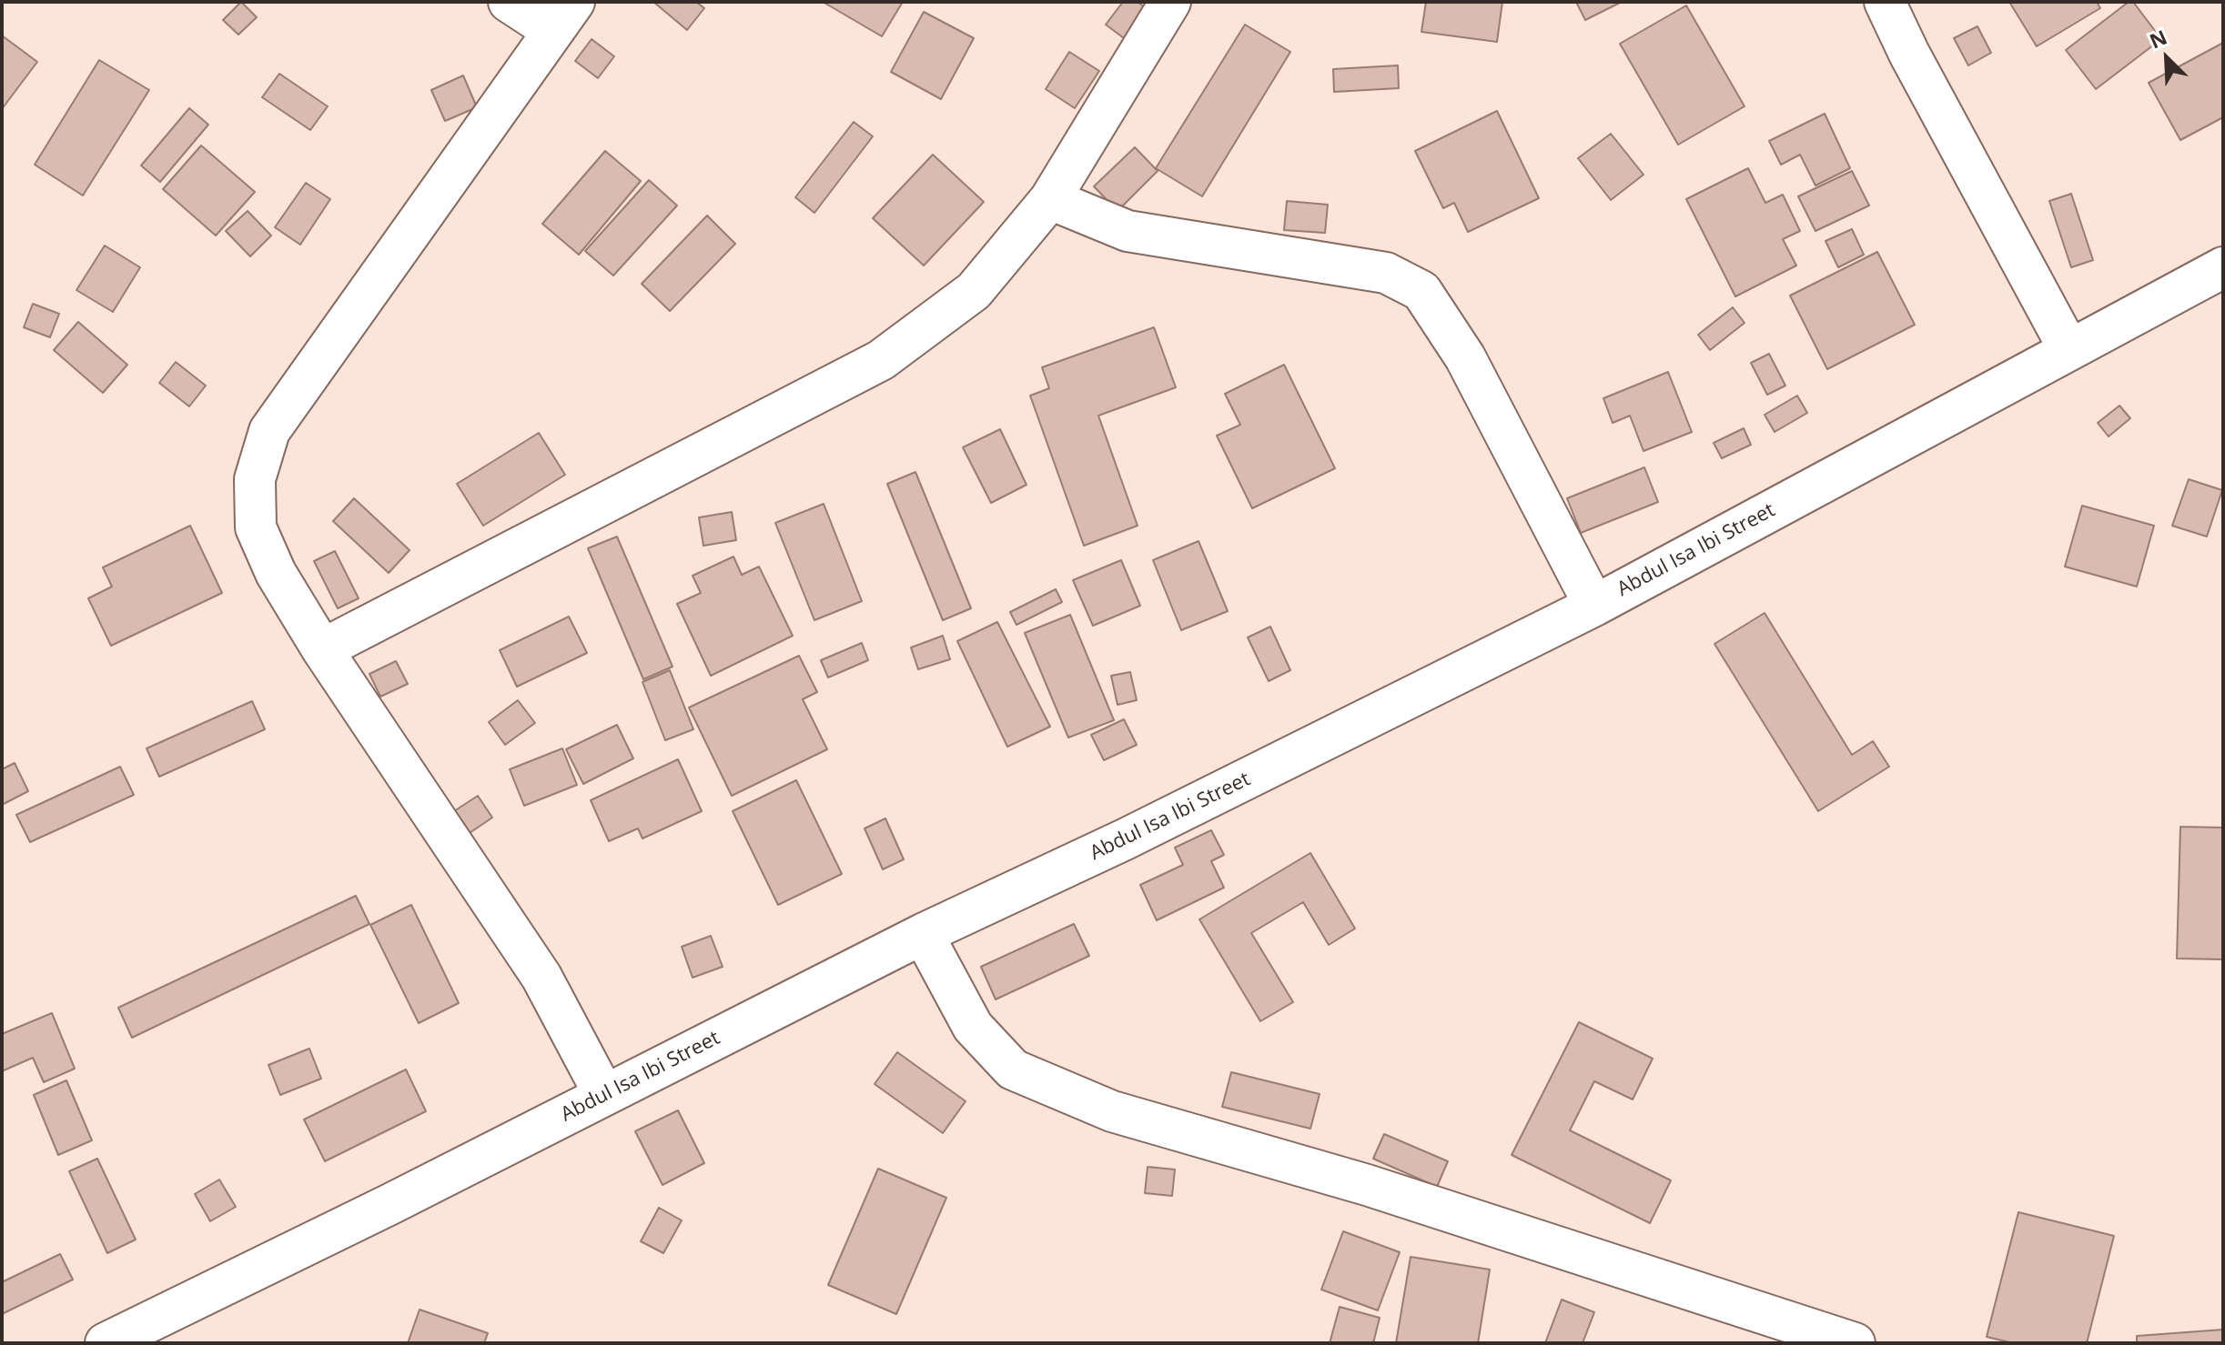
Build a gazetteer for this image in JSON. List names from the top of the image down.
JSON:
{
  "streets": {
    "street": ["Abdul Isa Ibi Street"]
  },
  "north": "top left"
}
